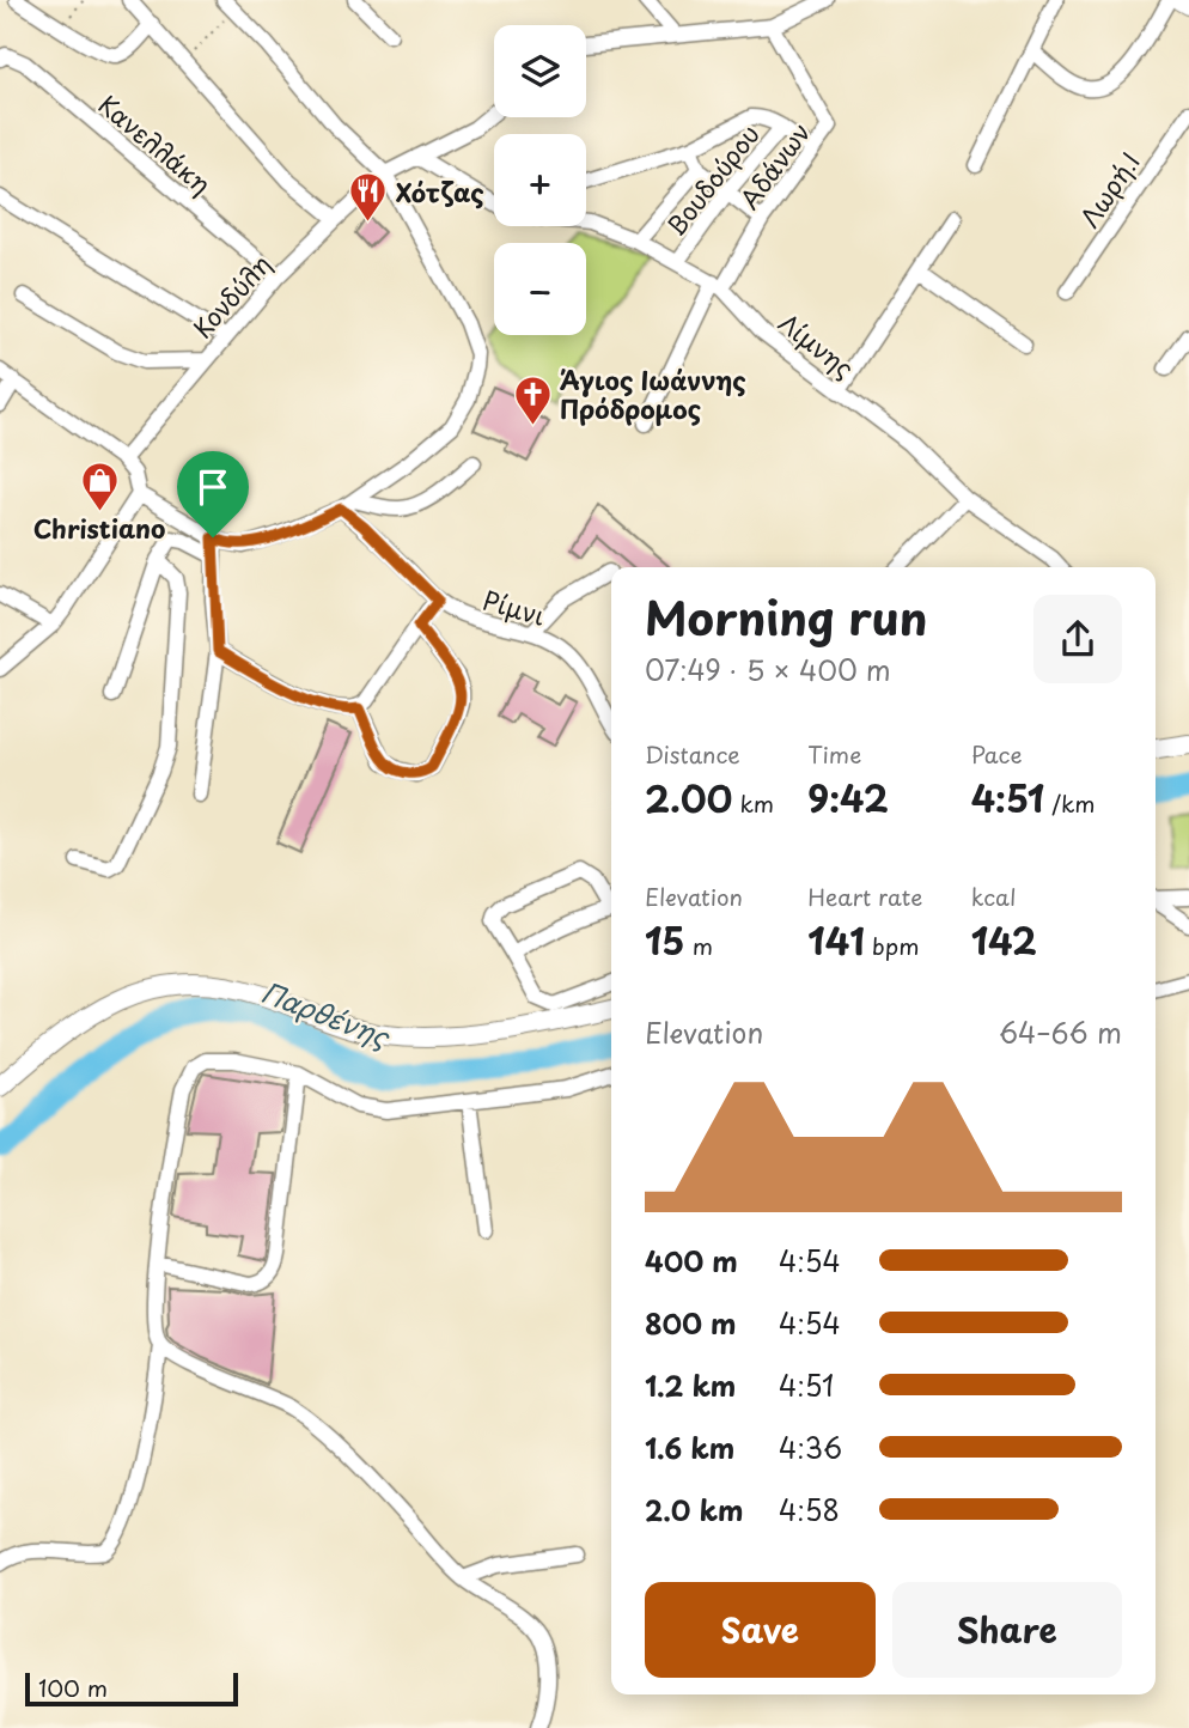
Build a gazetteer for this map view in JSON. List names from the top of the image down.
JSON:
{
  "streets": {
    "street": [
      "Κανελλάκη",
      "Αδάνων",
      "Βουδούρου",
      "Λωρή.Ι",
      "Κονδύλη",
      "Λίμνης",
      "Ρίμνι"
    ]
  },
  "crossings": [
    ["Κανελλάκη", "Κονδύλη"],
    ["Αδάνων", "Λίμνης"],
    ["Βουδούρου", "Λίμνης"],
    ["Κονδύλη", "Λίμνης"]
  ],
  "water": ["Παρθένης"],
  "places": {
    "restaurant": ["Χότζας"],
    "church": ["Άγιος Ιωάννης Πρόδρομος"],
    "shop": ["Christiano"]
  },
  "scale_bar": "100 m",
  "page": {
    "map_buttons": ["+", "−"],
    "heading": ["Morning run", "07:49 · 5 × 400 m"],
    "stats": [
      ["Distance", "2.00 km"],
      ["Time", "9:42"],
      ["Pace", "4:51 /km"],
      ["Elevation", "15 m"],
      ["Heart rate", "141 bpm"],
      ["kcal", "142"]
    ],
    "chart": ["Elevation", "64–66 m"],
    "list": [
      {
        "name": "400 m",
        "note": "4:54"
      },
      {
        "name": "800 m",
        "note": "4:54"
      },
      {
        "name": "1.2 km",
        "note": "4:51"
      },
      {
        "name": "1.6 km",
        "note": "4:36"
      },
      {
        "name": "2.0 km",
        "note": "4:58"
      }
    ],
    "buttons": ["Save", "Share"],
    "scale": "100 m"
  }
}
